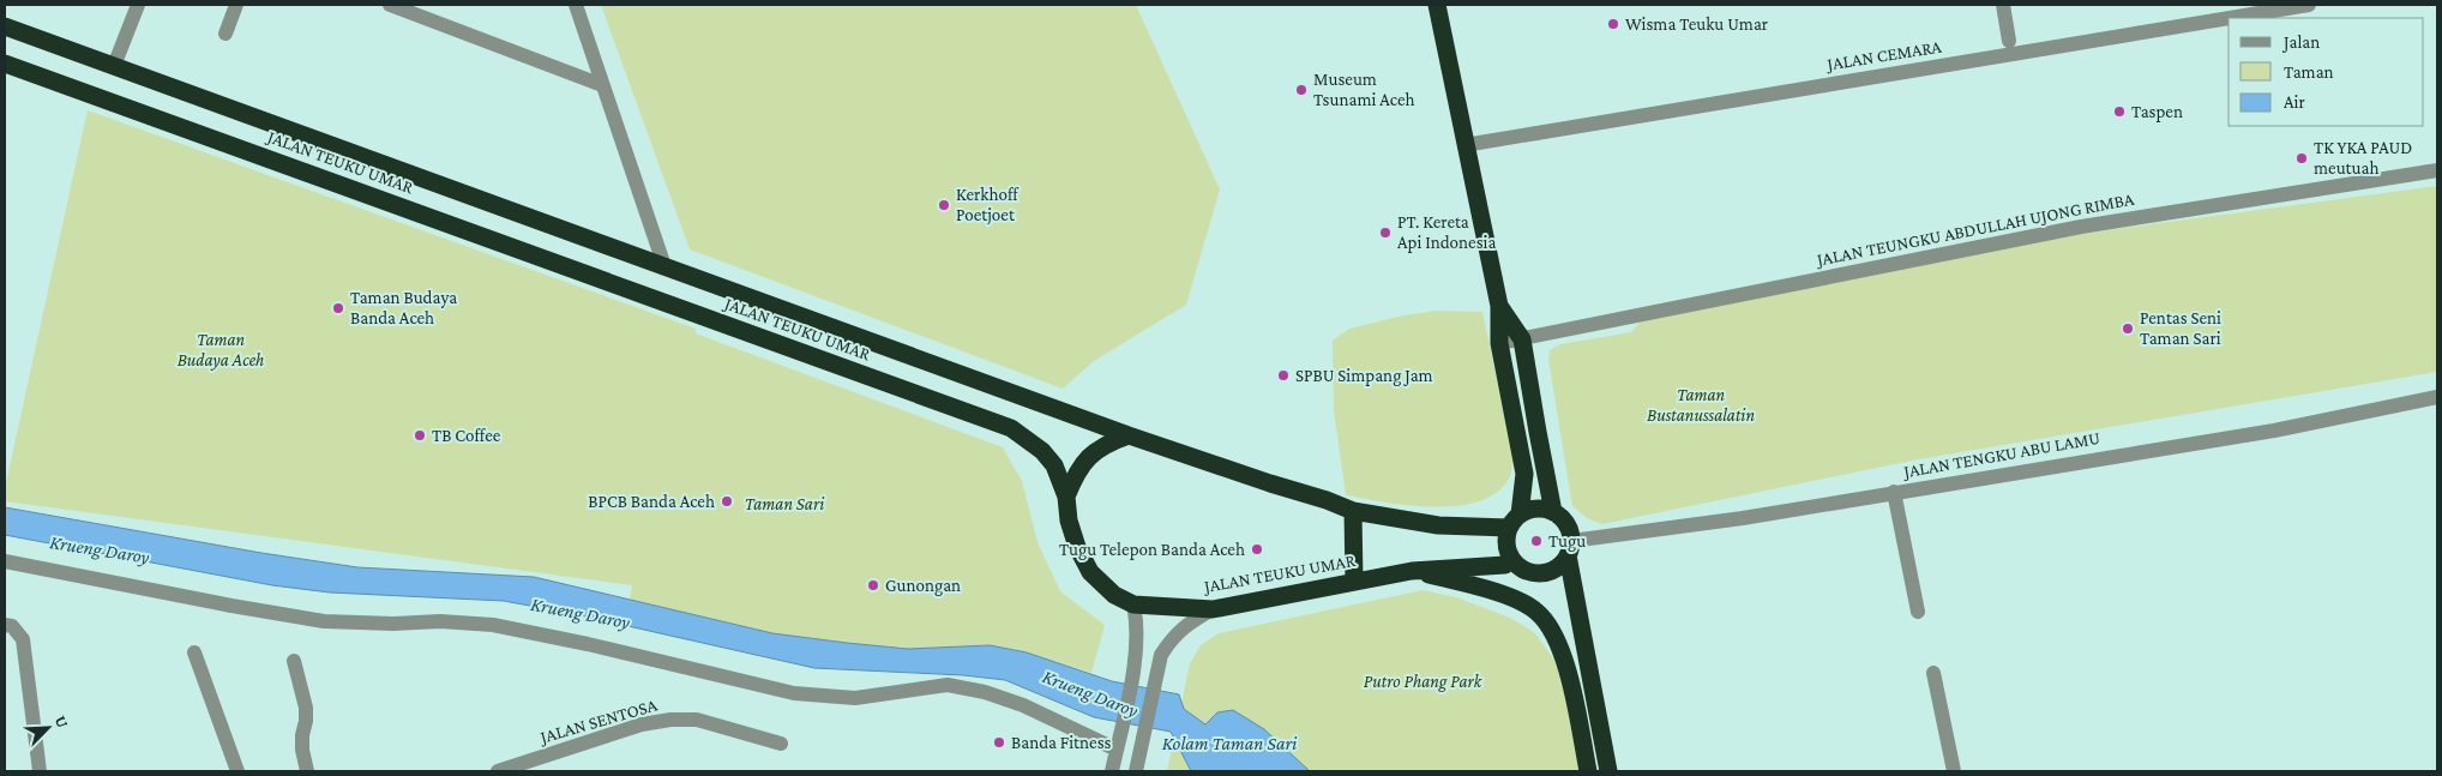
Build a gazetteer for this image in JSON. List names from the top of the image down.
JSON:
{
  "streets": {
    "highway": ["JALAN TEUKU UMAR"],
    "street": [
      "JALAN CEMARA",
      "JALAN TEUNGKU ABDULLAH UJONG RIMBA",
      "JALAN TENGKU ABU LAMU",
      "JALAN SENTOSA"
    ]
  },
  "crossings": [
    ["JALAN TEUKU UMAR", "JALAN TENGKU ABU LAMU"]
  ],
  "water": ["Krueng Daroy", "Kolam Taman Sari"],
  "parks": [
    "Taman Budaya Aceh",
    "Taman Bustanussalatin",
    "Taman Sari",
    "Putro Phang Park"
  ],
  "places": [
    "Wisma Teuku Umar",
    "Museum Tsunami Aceh",
    "Taspen",
    "TK YKA PAUD meutuah",
    "Kerkhoff Poetjoet",
    "PT. Kereta Api Indonesia",
    "Taman Budaya Banda Aceh",
    "Pentas Seni Taman Sari",
    "SPBU Simpang Jam",
    "TB Coffee",
    "BPCB Banda Aceh",
    "Tugu",
    "Tugu Telepon Banda Aceh",
    "Gunongan",
    "Banda Fitness"
  ],
  "legend": ["Jalan", "Taman", "Air"],
  "north": "top right"
}
